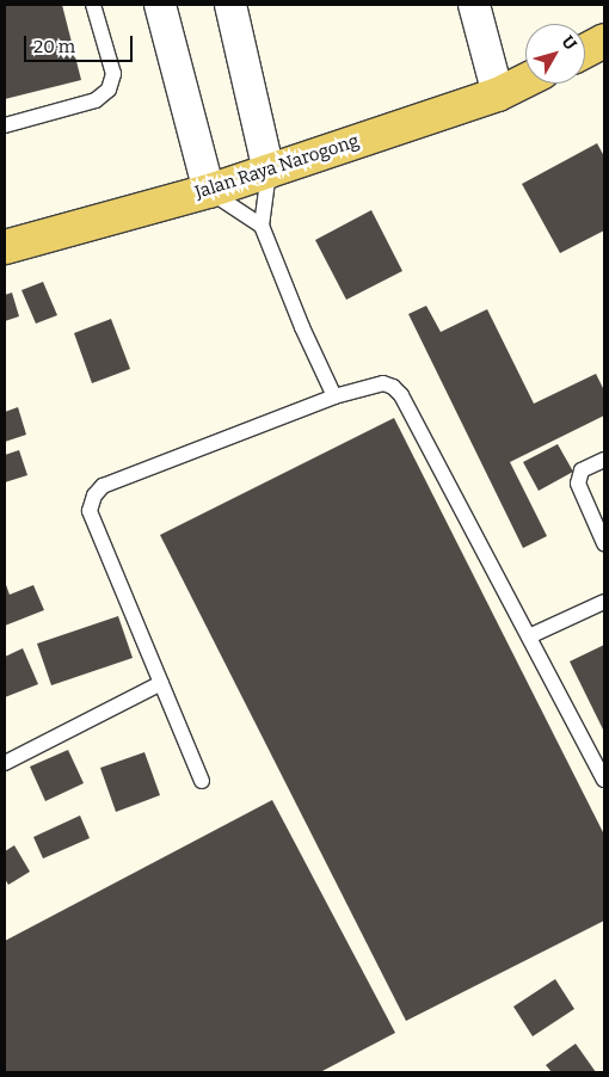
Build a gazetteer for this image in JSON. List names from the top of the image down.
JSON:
{
  "streets": {
    "main road": ["Jalan Raya Narogong"]
  },
  "scale_bar": "20 m",
  "north": "top right"
}
